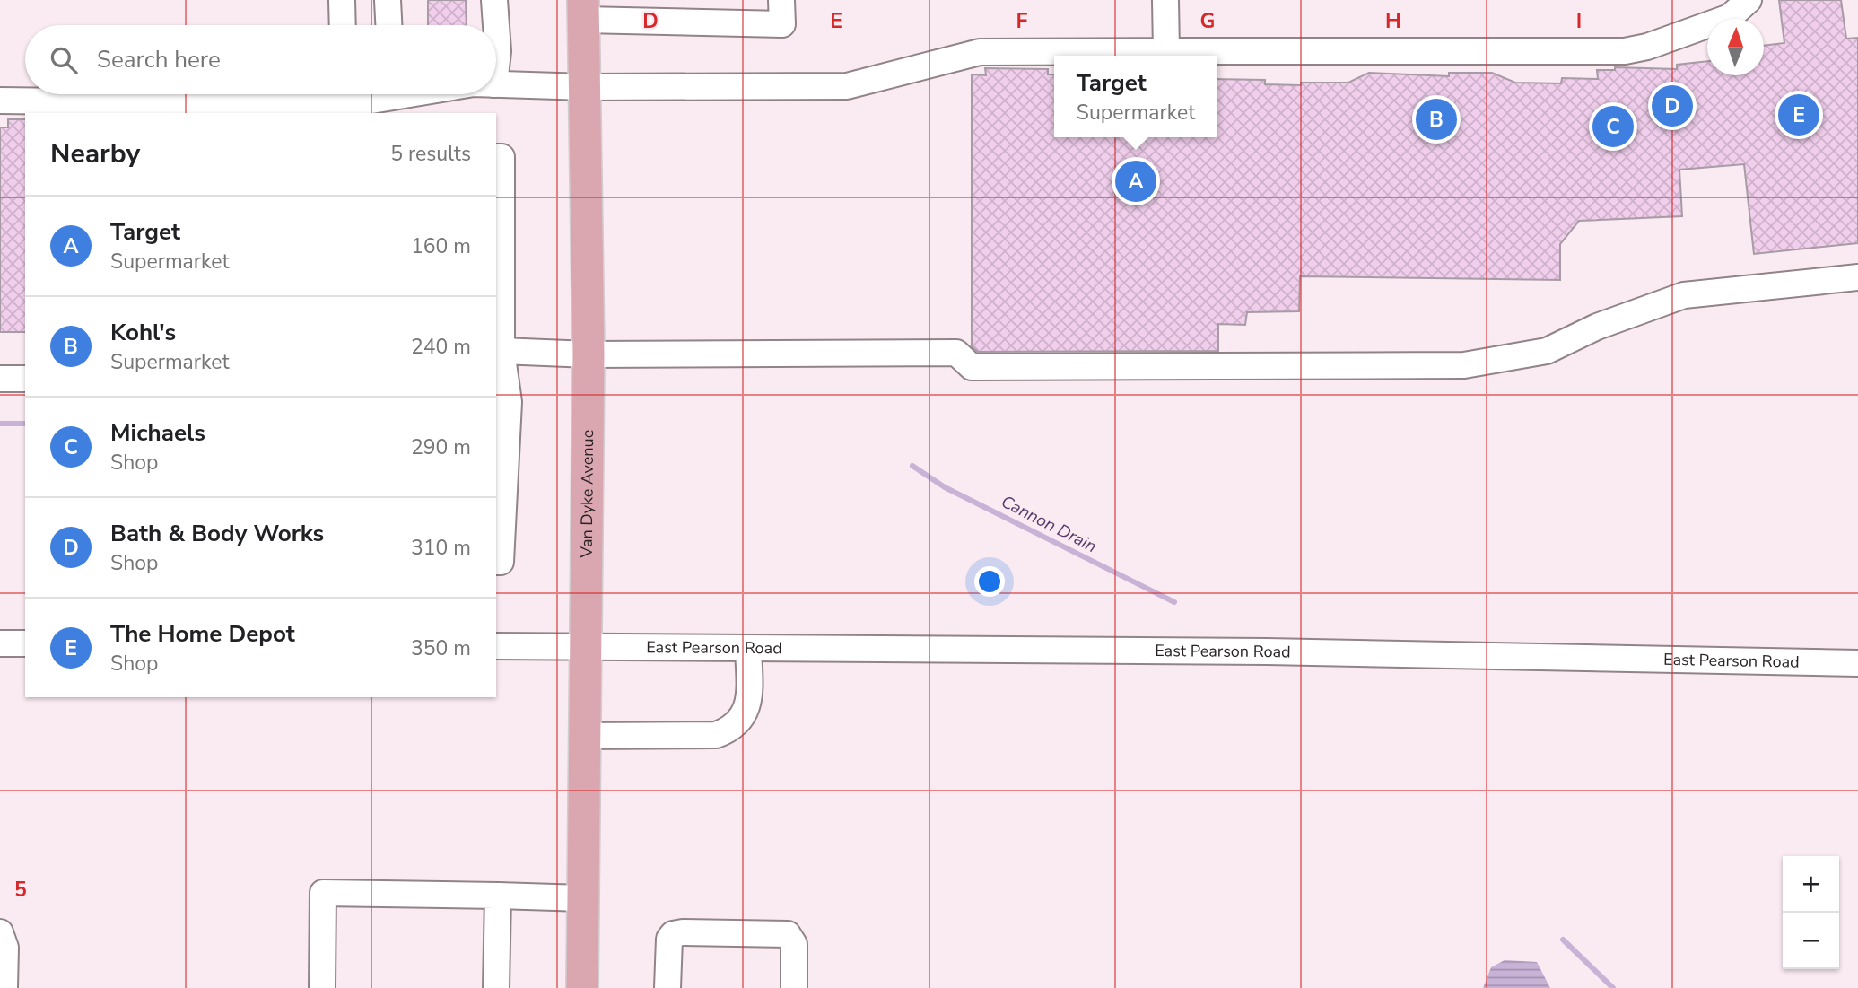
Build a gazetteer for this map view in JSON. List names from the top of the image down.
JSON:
{
  "streets": {
    "main road": ["Van Dyke Avenue"],
    "street": ["East Pearson Road"]
  },
  "crossings": [
    ["Van Dyke Avenue", "East Pearson Road"]
  ],
  "water": ["Cannon Drain"],
  "north": "top",
  "page": {
    "search": "Search here",
    "popup": ["Target", "Supermarket"],
    "pins": [
      "D",
      "E",
      "B",
      "C",
      "A"
    ],
    "heading": ["Nearby", "5 results"],
    "list": [
      {
        "mark": "A",
        "name": "Target",
        "note": "Supermarket",
        "value": "160 m"
      },
      {
        "mark": "B",
        "name": "Kohl's",
        "note": "Supermarket",
        "value": "240 m"
      },
      {
        "mark": "C",
        "name": "Michaels",
        "note": "Shop",
        "value": "290 m"
      },
      {
        "mark": "D",
        "name": "Bath & Body Works",
        "note": "Shop",
        "value": "310 m"
      },
      {
        "mark": "E",
        "name": "The Home Depot",
        "note": "Shop",
        "value": "350 m"
      }
    ],
    "map_buttons": ["+", "−"]
  },
  "grid": {
    "columns": [
      "D",
      "E",
      "F",
      "G",
      "H",
      "I"
    ],
    "rows": ["5"]
  }
}
